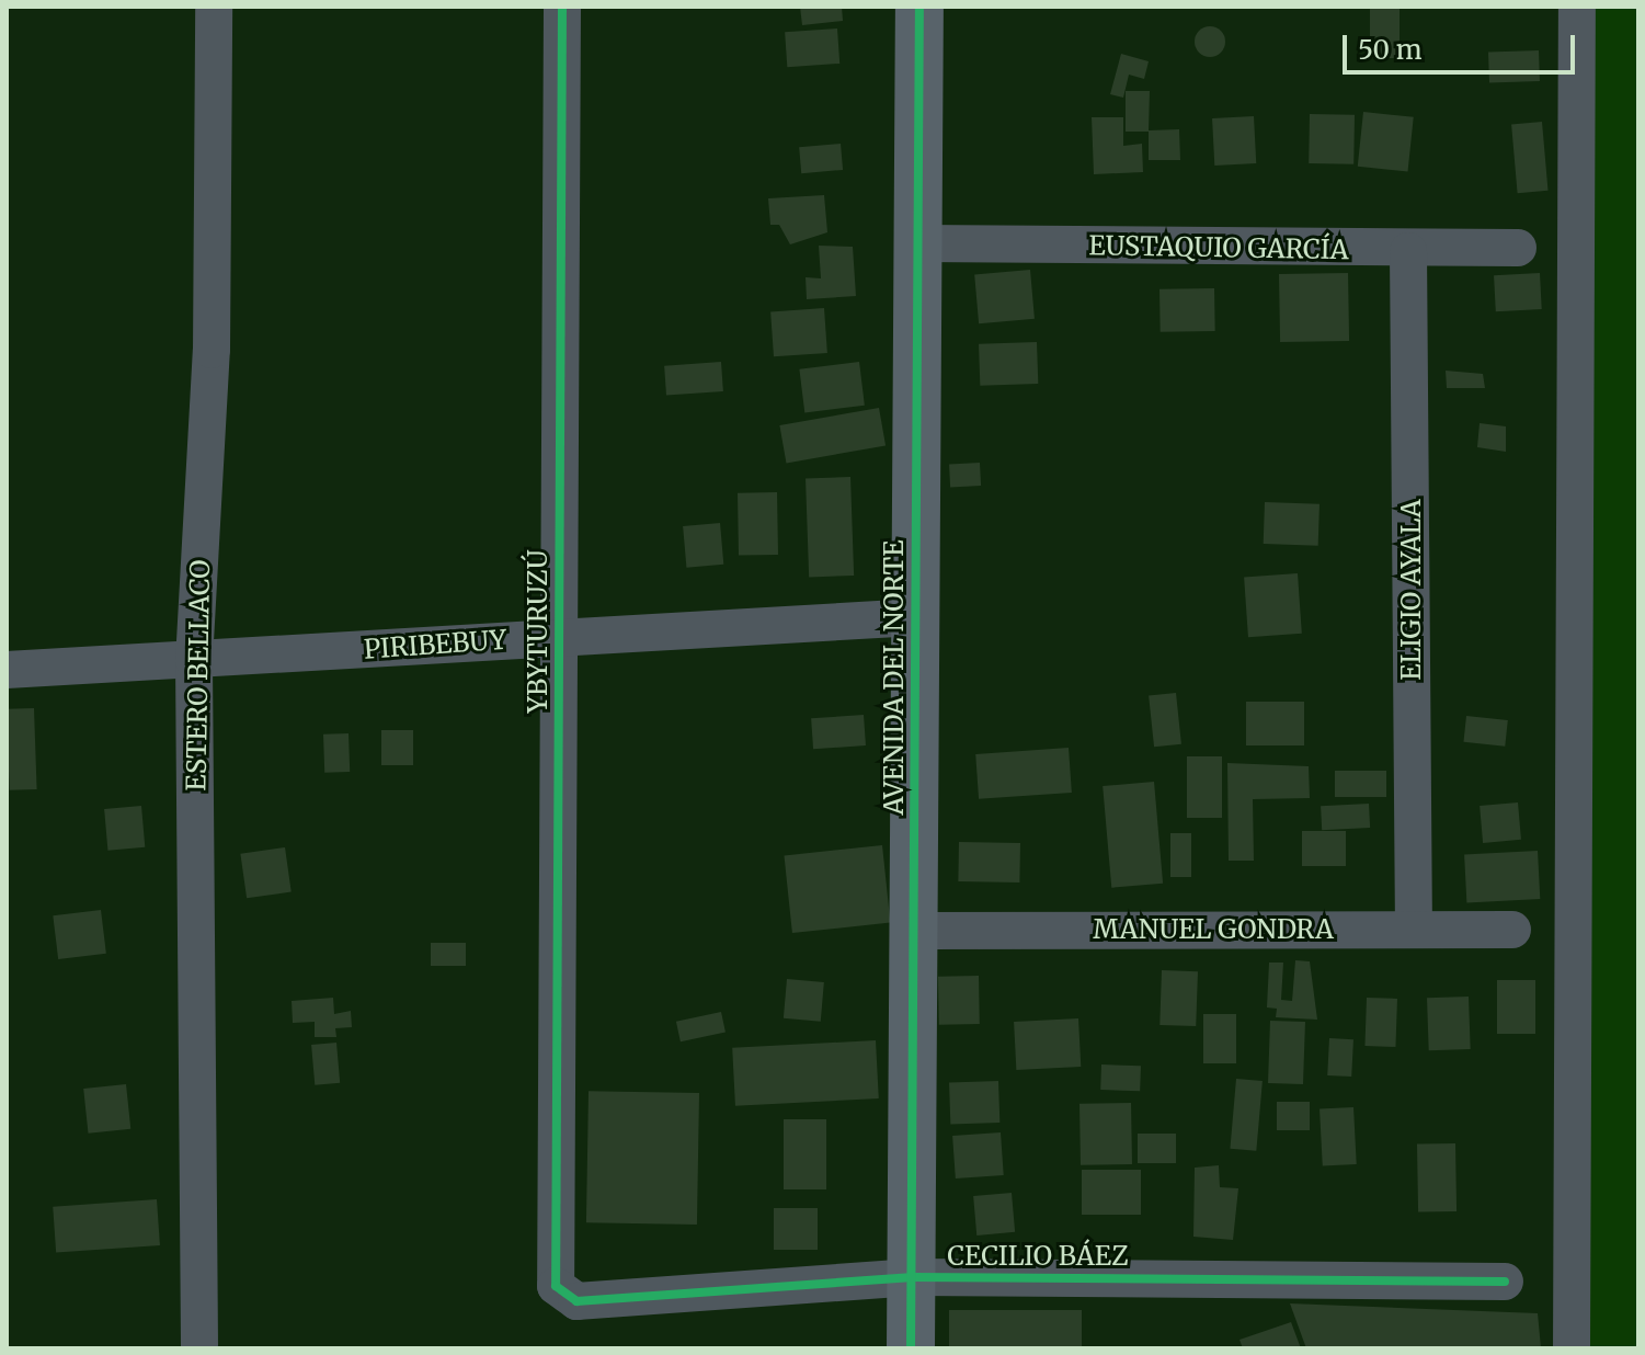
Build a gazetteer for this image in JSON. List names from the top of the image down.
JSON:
{
  "streets": {
    "street": [
      "EUSTAQUIO GARCÍA",
      "ELIGIO AYALA",
      "YBYTURUZÚ",
      "PIRIBEBUY",
      "ESTERO BELLACO",
      "AVENIDA DEL NORTE",
      "MANUEL GONDRA",
      "CECILIO BÁEZ"
    ]
  },
  "crossings": [
    ["EUSTAQUIO GARCÍA", "ELIGIO AYALA"],
    ["EUSTAQUIO GARCÍA", "AVENIDA DEL NORTE"],
    ["ELIGIO AYALA", "MANUEL GONDRA"],
    ["YBYTURUZÚ", "PIRIBEBUY"],
    ["YBYTURUZÚ", "CECILIO BÁEZ"],
    ["PIRIBEBUY", "ESTERO BELLACO"],
    ["PIRIBEBUY", "AVENIDA DEL NORTE"],
    ["AVENIDA DEL NORTE", "MANUEL GONDRA"],
    ["AVENIDA DEL NORTE", "CECILIO BÁEZ"]
  ],
  "scale_bar": "50 m"
}
